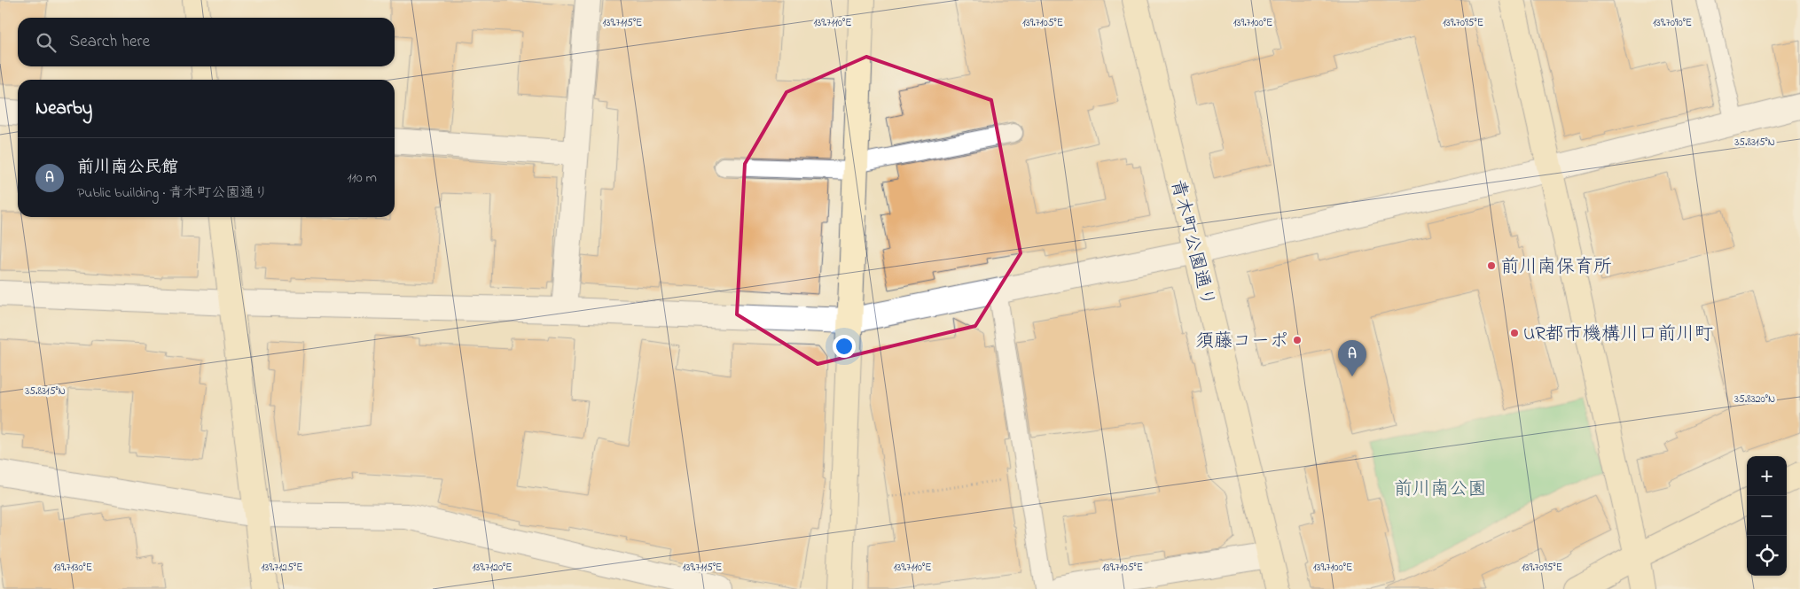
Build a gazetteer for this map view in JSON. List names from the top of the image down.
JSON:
{
  "streets": {
    "street": ["青木町公園通り"]
  },
  "parks": ["前川南公園"],
  "places": ["前川南保育所", "UR都市機構川口前川町", "須藤コーポ"],
  "page": {
    "search": "Search here",
    "heading": "Nearby",
    "list": [
      {
        "mark": "A",
        "name": "前川南公民館",
        "note": "Public building · 青木町公園通り",
        "value": "110 m"
      }
    ],
    "pins": "A",
    "map_buttons": ["+", "−"]
  },
  "coordinates": [
    "139.7115°E",
    "139.7110°E",
    "139.7105°E",
    "139.7100°E",
    "139.7095°E",
    "139.7090°E",
    "35.8315°N",
    "35.8320°N",
    "139.7130°E",
    "139.7125°E",
    "139.7120°E"
  ]
}
